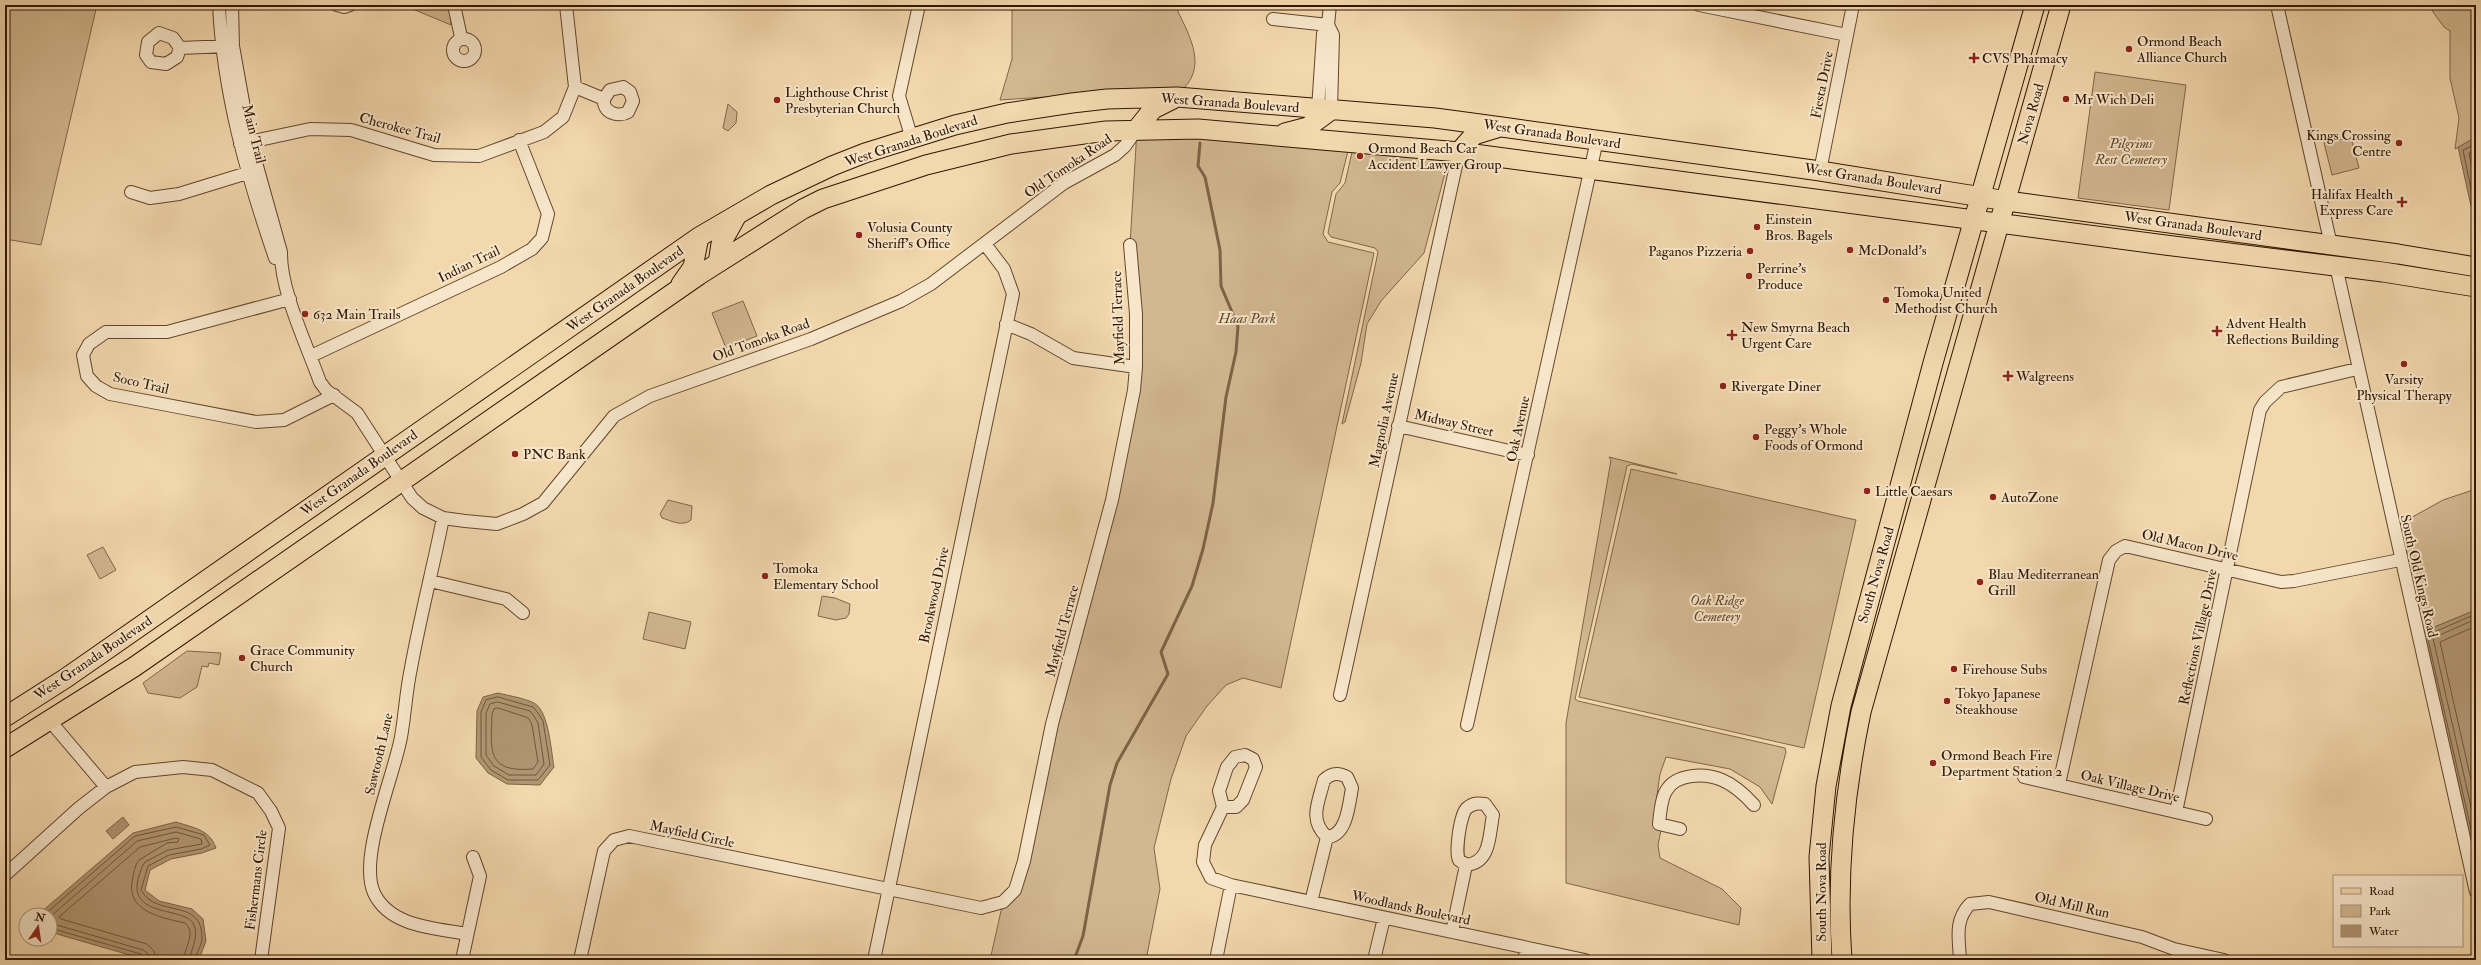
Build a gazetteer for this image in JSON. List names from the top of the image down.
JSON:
{
  "streets": {
    "main road": ["West Granada Boulevard", "Nova Road", "South Nova Road"],
    "street": [
      "Fiesta Drive",
      "Cherokee Trail",
      "Main Trail",
      "Old Tomoka Road",
      "Indian Trail",
      "Mayfield Terrace",
      "Soco Trail",
      "Magnolia Avenue",
      "Midway Street",
      "Oak Avenue",
      "Old Macon Drive",
      "South Old Kings Road",
      "Brookwood Drive",
      "Reflections Village Drive",
      "Sawtooth Lane",
      "Oak Village Drive",
      "Mayfield Circle",
      "Fishermans Circle",
      "Old Mill Run",
      "Woodlands Boulevard"
    ]
  },
  "crossings": [
    ["Fiesta Drive", "West Granada Boulevard"],
    ["West Granada Boulevard", "Nova Road"],
    ["West Granada Boulevard", "Main Trail"],
    ["West Granada Boulevard", "Old Tomoka Road"],
    ["West Granada Boulevard", "Magnolia Avenue"],
    ["West Granada Boulevard", "Oak Avenue"],
    ["West Granada Boulevard", "South Nova Road"],
    ["West Granada Boulevard", "South Old Kings Road"],
    ["Nova Road", "South Nova Road"],
    ["Cherokee Trail", "Main Trail"],
    ["Cherokee Trail", "Indian Trail"],
    ["Main Trail", "Old Tomoka Road"],
    ["Main Trail", "Indian Trail"],
    ["Main Trail", "Soco Trail"],
    ["Old Tomoka Road", "Brookwood Drive"],
    ["Old Tomoka Road", "Sawtooth Lane"],
    ["Mayfield Terrace", "Brookwood Drive"],
    ["Mayfield Terrace", "Mayfield Circle"],
    ["Magnolia Avenue", "Midway Street"],
    ["Midway Street", "Oak Avenue"],
    ["Old Macon Drive", "South Old Kings Road"],
    ["Old Macon Drive", "Reflections Village Drive"],
    ["Old Macon Drive", "Oak Village Drive"],
    ["South Old Kings Road", "Reflections Village Drive"],
    ["Brookwood Drive", "Mayfield Circle"],
    ["Reflections Village Drive", "Oak Village Drive"]
  ],
  "parks": ["Pilgrims Rest Cemetery", "Haas Park", "Oak Ridge Cemetery"],
  "places": {
    "other": [
      "Ormond Beach Alliance Church",
      "Mr Wich Deli",
      "Lighthouse Christ Presbyterian Church",
      "Kings Crossing Centre",
      "Ormond Beach Car Accident Lawyer Group",
      "Einstein Bros. Bagels",
      "Volusia County Sheriff's Office",
      "McDonald's",
      "Paganos Pizzeria",
      "Perrine's Produce",
      "Tomoka United Methodist Church",
      "632 Main Trails",
      "Varsity Physical Therapy",
      "Rivergate Diner",
      "Peggy's Whole Foods of Ormond",
      "PNC Bank",
      "Little Caesars",
      "AutoZone",
      "Tomoka Elementary School",
      "Blau Mediterranean Grill",
      "Grace Community Church",
      "Firehouse Subs",
      "Tokyo Japanese Steakhouse",
      "Ormond Beach Fire Department Station 2"
    ],
    "health": [
      "CVS Pharmacy",
      "Halifax Health Express Care",
      "Advent Health Reflections Building",
      "New Smyrna Beach Urgent Care",
      "Walgreens"
    ]
  },
  "legend": ["Road", "Park", "Water"],
  "north": "top"
}
